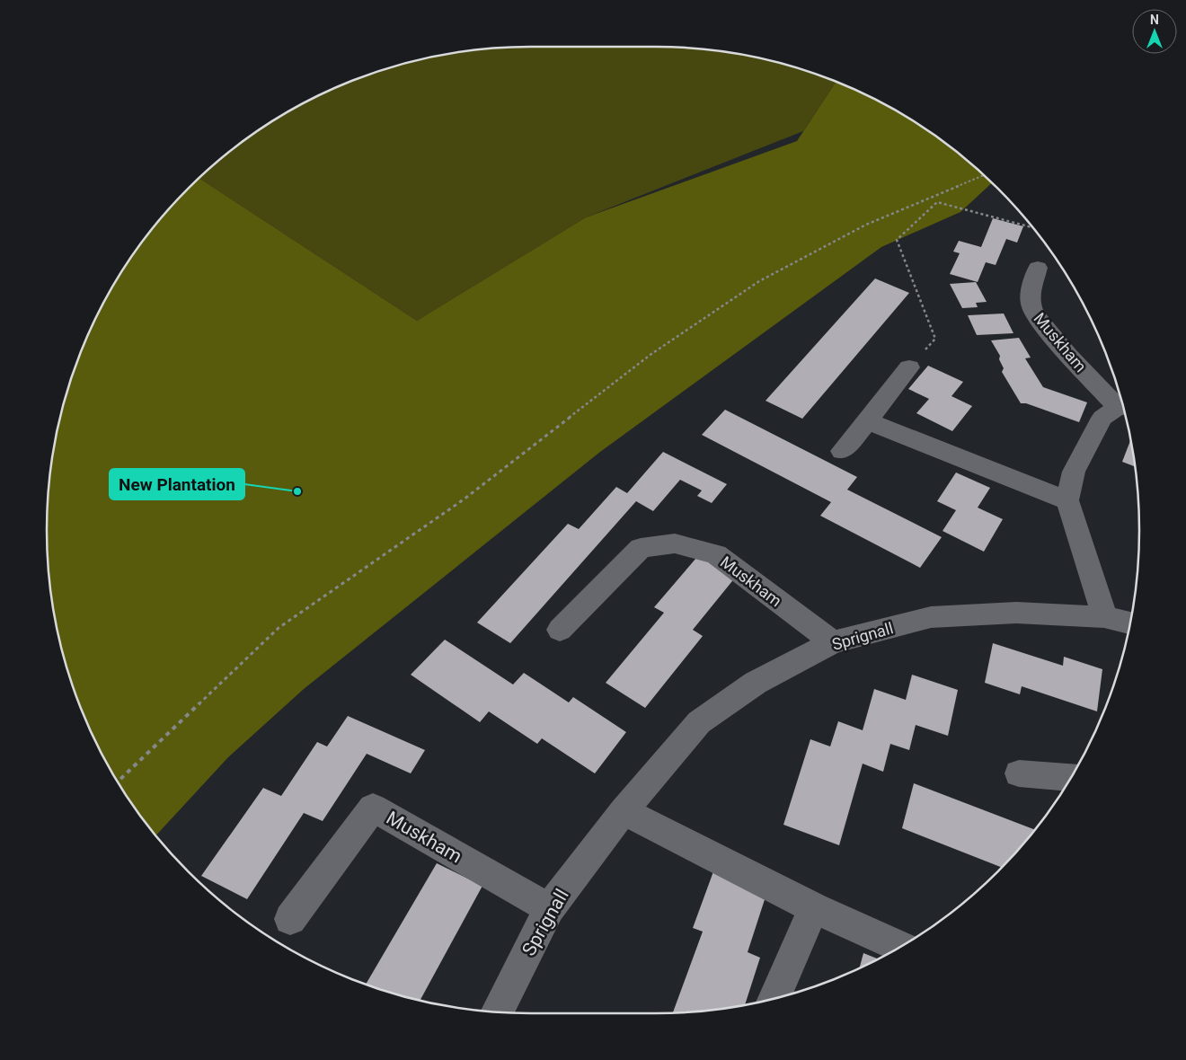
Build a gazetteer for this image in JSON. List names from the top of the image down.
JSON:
{
  "streets": {
    "street": ["Muskham", "Sprignall"]
  },
  "crossings": [
    ["Muskham", "Sprignall"]
  ],
  "places": ["New Plantation"],
  "north": "top"
}
